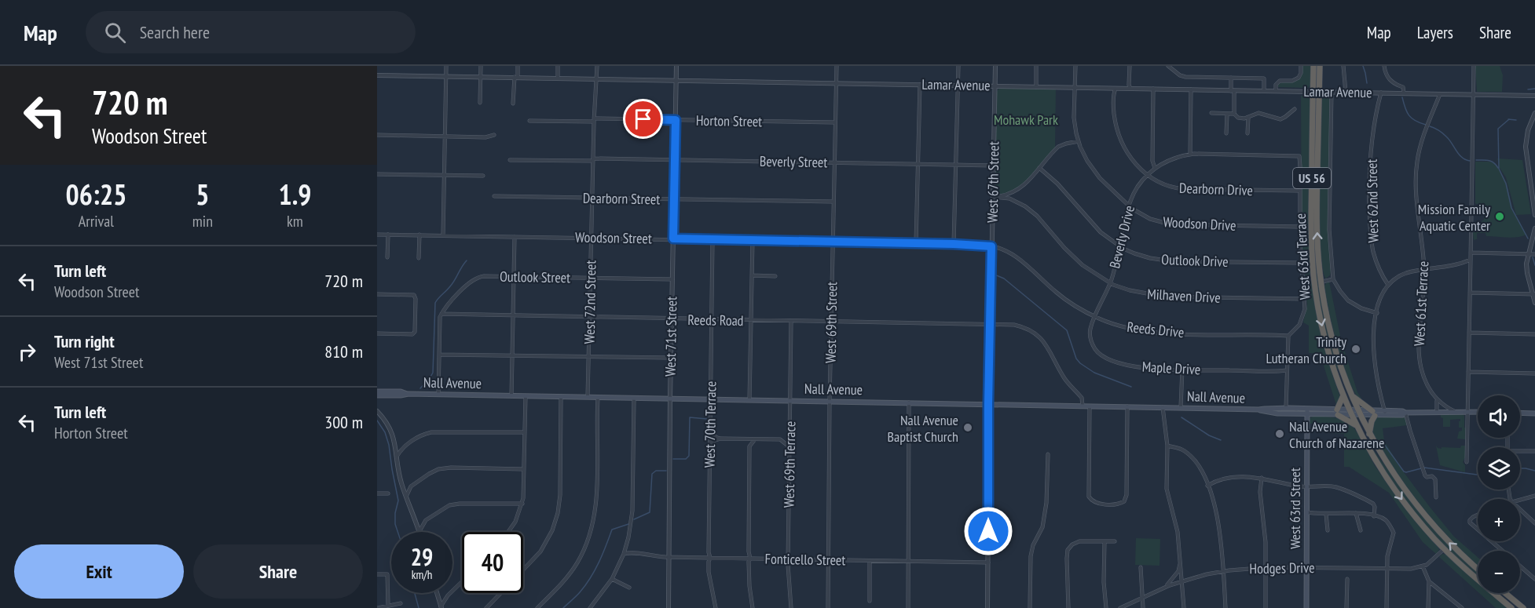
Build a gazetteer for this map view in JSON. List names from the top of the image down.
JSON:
{
  "streets": {
    "highway": ["US 56"],
    "main road": ["Nall Avenue", "West 63rd Street"],
    "street": [
      "Lamar Avenue",
      "Horton Street",
      "Beverly Street",
      "West 67th Street",
      "Dearborn Drive",
      "Dearborn Street",
      "West 62nd Street",
      "Woodson Drive",
      "Beverly Drive",
      "Woodson Street",
      "West 63rd Terrace",
      "Outlook Drive",
      "Outlook Street",
      "Milhaven Drive",
      "West 72nd Street",
      "West 61st Terrace",
      "Reeds Road",
      "West 69th Street",
      "Reeds Drive",
      "West 71st Street",
      "Maple Drive",
      "West 70th Terrace",
      "West 69th Terrace",
      "Fonticello Street",
      "Hodges Drive"
    ]
  },
  "crossings": [
    ["Lamar Avenue", "US 56"],
    ["Lamar Avenue", "West 67th Street"],
    ["Lamar Avenue", "Dearborn Drive"],
    ["Lamar Avenue", "West 62nd Street"],
    ["Lamar Avenue", "Woodson Drive"],
    ["Lamar Avenue", "West 72nd Street"],
    ["Lamar Avenue", "West 61st Terrace"],
    ["Lamar Avenue", "West 69th Street"],
    ["Lamar Avenue", "West 71st Street"],
    ["Horton Street", "West 72nd Street"],
    ["Horton Street", "West 69th Street"],
    ["Horton Street", "West 71st Street"],
    ["Beverly Street", "West 67th Street"],
    ["Beverly Street", "West 72nd Street"],
    ["Beverly Street", "West 69th Street"],
    ["Beverly Street", "West 71st Street"],
    ["US 56", "Nall Avenue"],
    ["West 67th Street", "Woodson Street"],
    ["West 67th Street", "Milhaven Drive"],
    ["West 67th Street", "Reeds Road"],
    ["West 67th Street", "Reeds Drive"],
    ["West 67th Street", "Nall Avenue"],
    ["West 67th Street", "Fonticello Street"],
    ["Dearborn Drive", "Beverly Drive"],
    ["Dearborn Drive", "West 63rd Terrace"],
    ["Dearborn Street", "West 72nd Street"],
    ["Dearborn Street", "West 69th Street"],
    ["Dearborn Street", "West 71st Street"],
    ["Woodson Drive", "Beverly Drive"],
    ["Woodson Drive", "West 63rd Terrace"],
    ["Beverly Drive", "West 63rd Terrace"],
    ["Beverly Drive", "Outlook Drive"],
    ["Beverly Drive", "Milhaven Drive"],
    ["Beverly Drive", "Reeds Drive"],
    ["Beverly Drive", "Maple Drive"],
    ["Woodson Street", "West 72nd Street"],
    ["Woodson Street", "West 69th Street"],
    ["Woodson Street", "Reeds Drive"],
    ["Woodson Street", "West 71st Street"],
    ["Woodson Street", "West 70th Terrace"],
    ["West 63rd Terrace", "Outlook Drive"],
    ["West 63rd Terrace", "Milhaven Drive"],
    ["West 63rd Terrace", "Reeds Drive"],
    ["Outlook Street", "West 72nd Street"],
    ["Outlook Street", "Reeds Road"],
    ["Outlook Street", "West 71st Street"],
    ["West 72nd Street", "Reeds Road"],
    ["West 72nd Street", "Nall Avenue"],
    ["Reeds Road", "West 69th Street"],
    ["Reeds Road", "West 71st Street"],
    ["Reeds Road", "Nall Avenue"],
    ["Reeds Road", "West 70th Terrace"],
    ["Reeds Road", "West 69th Terrace"],
    ["West 69th Street", "Nall Avenue"],
    ["West 69th Street", "Fonticello Street"],
    ["Reeds Drive", "Maple Drive"],
    ["West 71st Street", "Nall Avenue"],
    ["West 71st Street", "Fonticello Street"],
    ["Nall Avenue", "West 70th Terrace"],
    ["Nall Avenue", "West 69th Terrace"],
    ["Nall Avenue", "West 63rd Street"],
    ["West 70th Terrace", "Fonticello Street"],
    ["West 69th Terrace", "Fonticello Street"],
    ["West 63rd Street", "Hodges Drive"]
  ],
  "parks": ["Mohawk Park"],
  "places": [
    "Mission Family Aquatic Center",
    "Trinity Lutheran Church",
    "Nall Avenue Baptist Church",
    "Nall Avenue Church of Nazarene"
  ],
  "page": {
    "header": "Map",
    "search": "Search here",
    "nav": ["Map", "Layers", "Share"],
    "turn": ["720 m", "Woodson Street"],
    "eta": [
      "06:25",
      "Arrival",
      "5",
      "min",
      "1.9",
      "km"
    ],
    "list": [
      {
        "name": "Turn left",
        "note": "Woodson Street",
        "value": "720 m"
      },
      {
        "name": "Turn right",
        "note": "West 71st Street",
        "value": "810 m"
      },
      {
        "name": "Turn left",
        "note": "Horton Street",
        "value": "300 m"
      }
    ],
    "map_buttons": ["+", "−"],
    "speed": "29 km/h",
    "limit": "40",
    "buttons": ["Exit", "Share"]
  }
}
